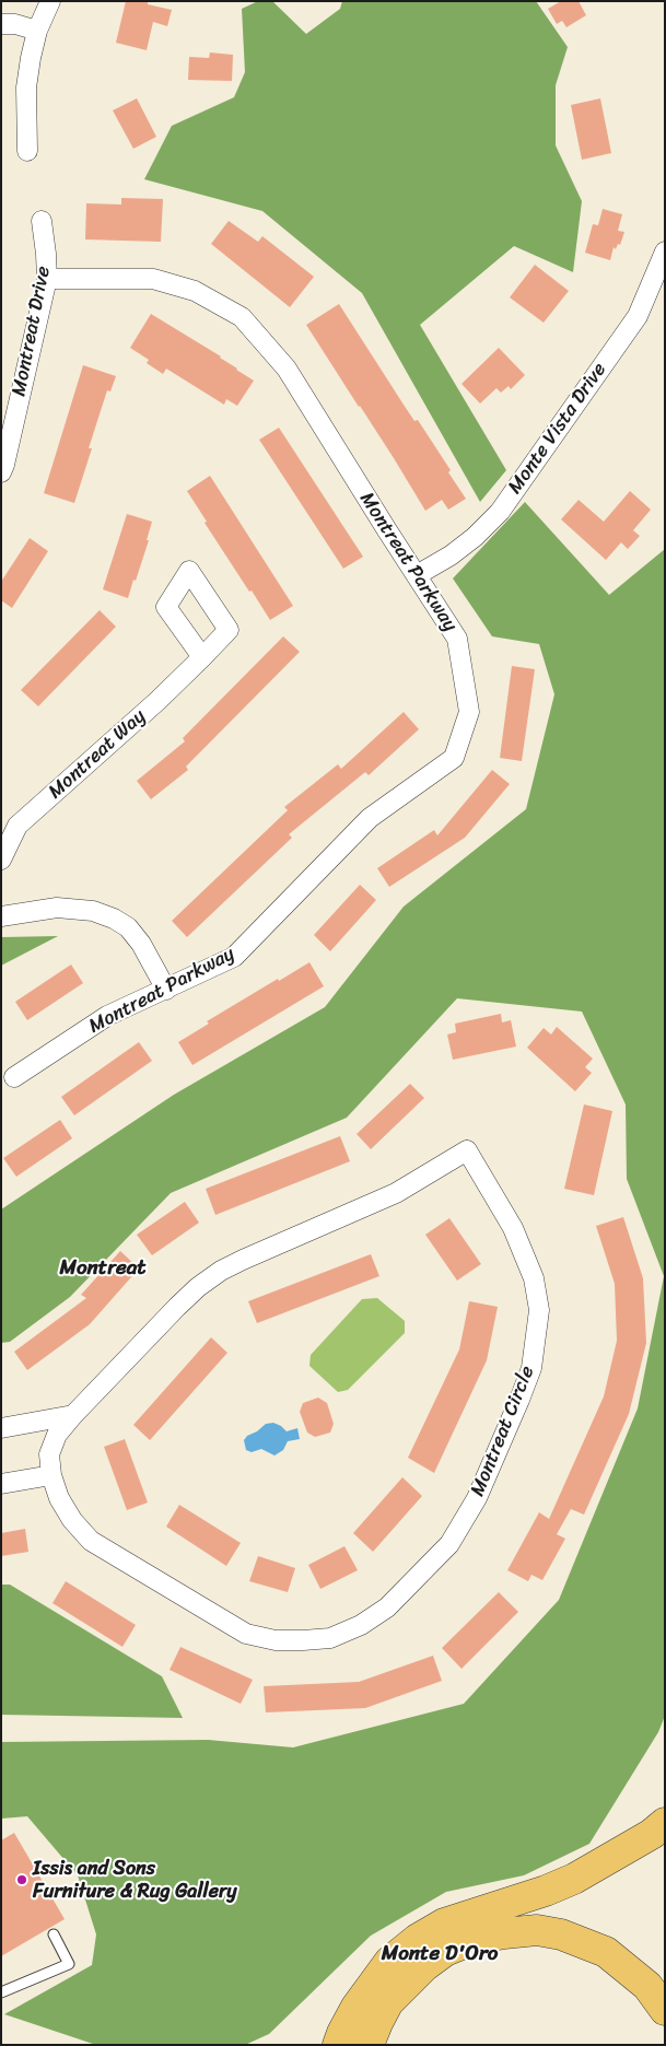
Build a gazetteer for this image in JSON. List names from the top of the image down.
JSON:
{
  "streets": {
    "street": [
      "Montreat Drive",
      "Monte Vista Drive",
      "Montreat Parkway",
      "Montreat Way",
      "Montreat Circle"
    ]
  },
  "crossings": [
    ["Montreat Drive", "Montreat Parkway"],
    ["Monte Vista Drive", "Montreat Parkway"]
  ],
  "districts": ["Montreat", "Monte D'Oro"],
  "places": ["Issis and Sons Furniture & Rug Gallery"]
}
